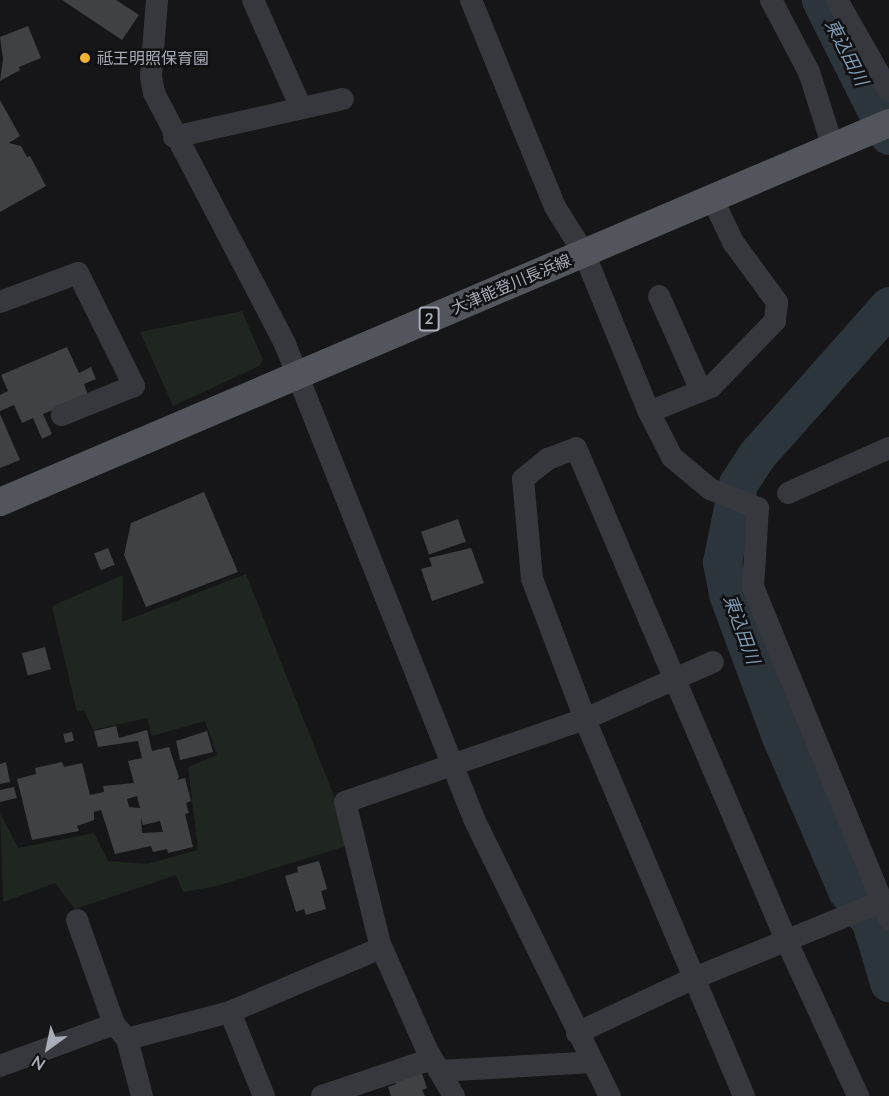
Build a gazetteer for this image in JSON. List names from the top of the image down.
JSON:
{
  "streets": {
    "main road": ["大津能登川長浜線", "2"]
  },
  "water": ["東込田川"],
  "places": ["祗王明照保育園"],
  "north": "bottom left"
}
